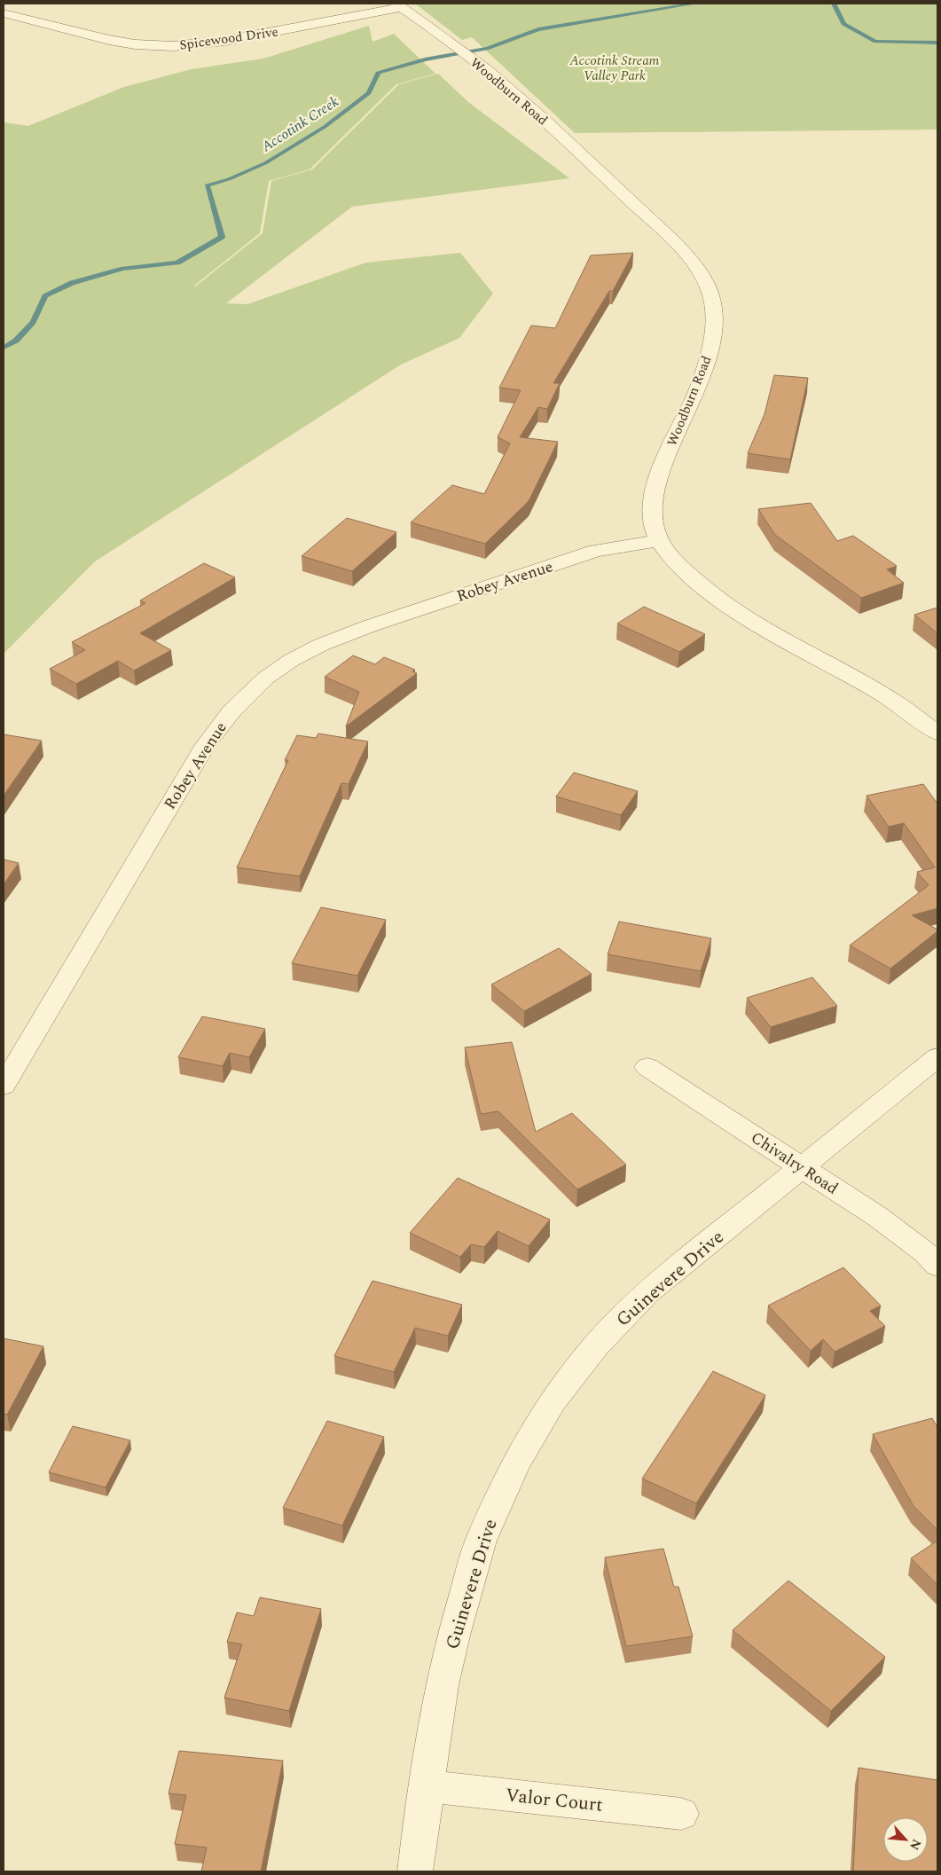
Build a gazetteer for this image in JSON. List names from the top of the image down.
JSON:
{
  "streets": {
    "street": [
      "Spicewood Drive",
      "Woodburn Road",
      "Robey Avenue",
      "Chivalry Road",
      "Guinevere Drive",
      "Valor Court"
    ]
  },
  "crossings": [
    ["Spicewood Drive", "Woodburn Road"],
    ["Woodburn Road", "Robey Avenue"],
    ["Chivalry Road", "Guinevere Drive"],
    ["Guinevere Drive", "Valor Court"]
  ],
  "water": ["Accotink Creek"],
  "parks": ["Accotink Stream Valley Park"],
  "north": "bottom right"
}
